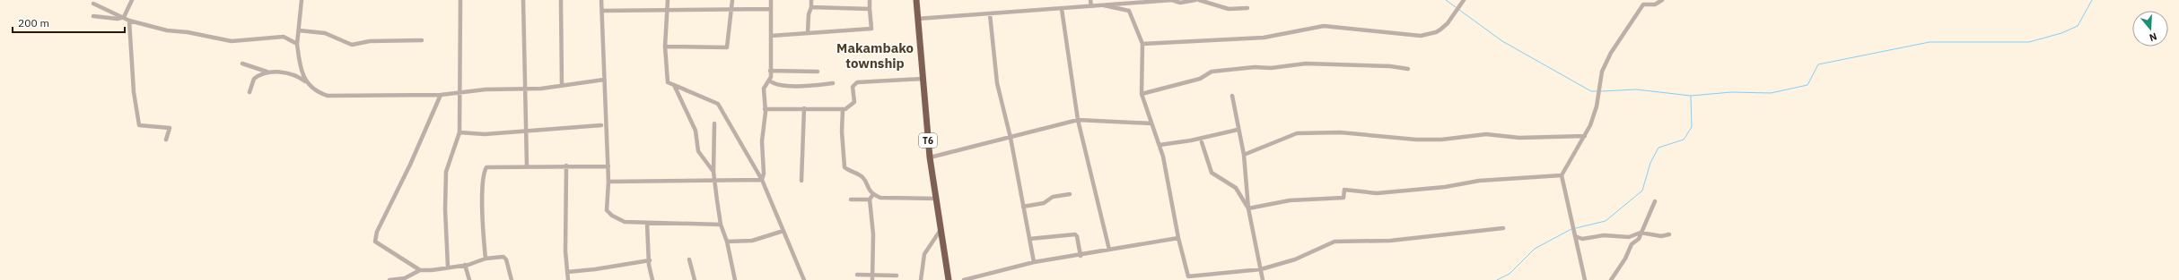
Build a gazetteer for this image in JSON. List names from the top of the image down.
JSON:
{
  "streets": {
    "highway": ["T6"]
  },
  "districts": ["Makambako township"],
  "scale_bar": "200 m",
  "north": "bottom"
}
